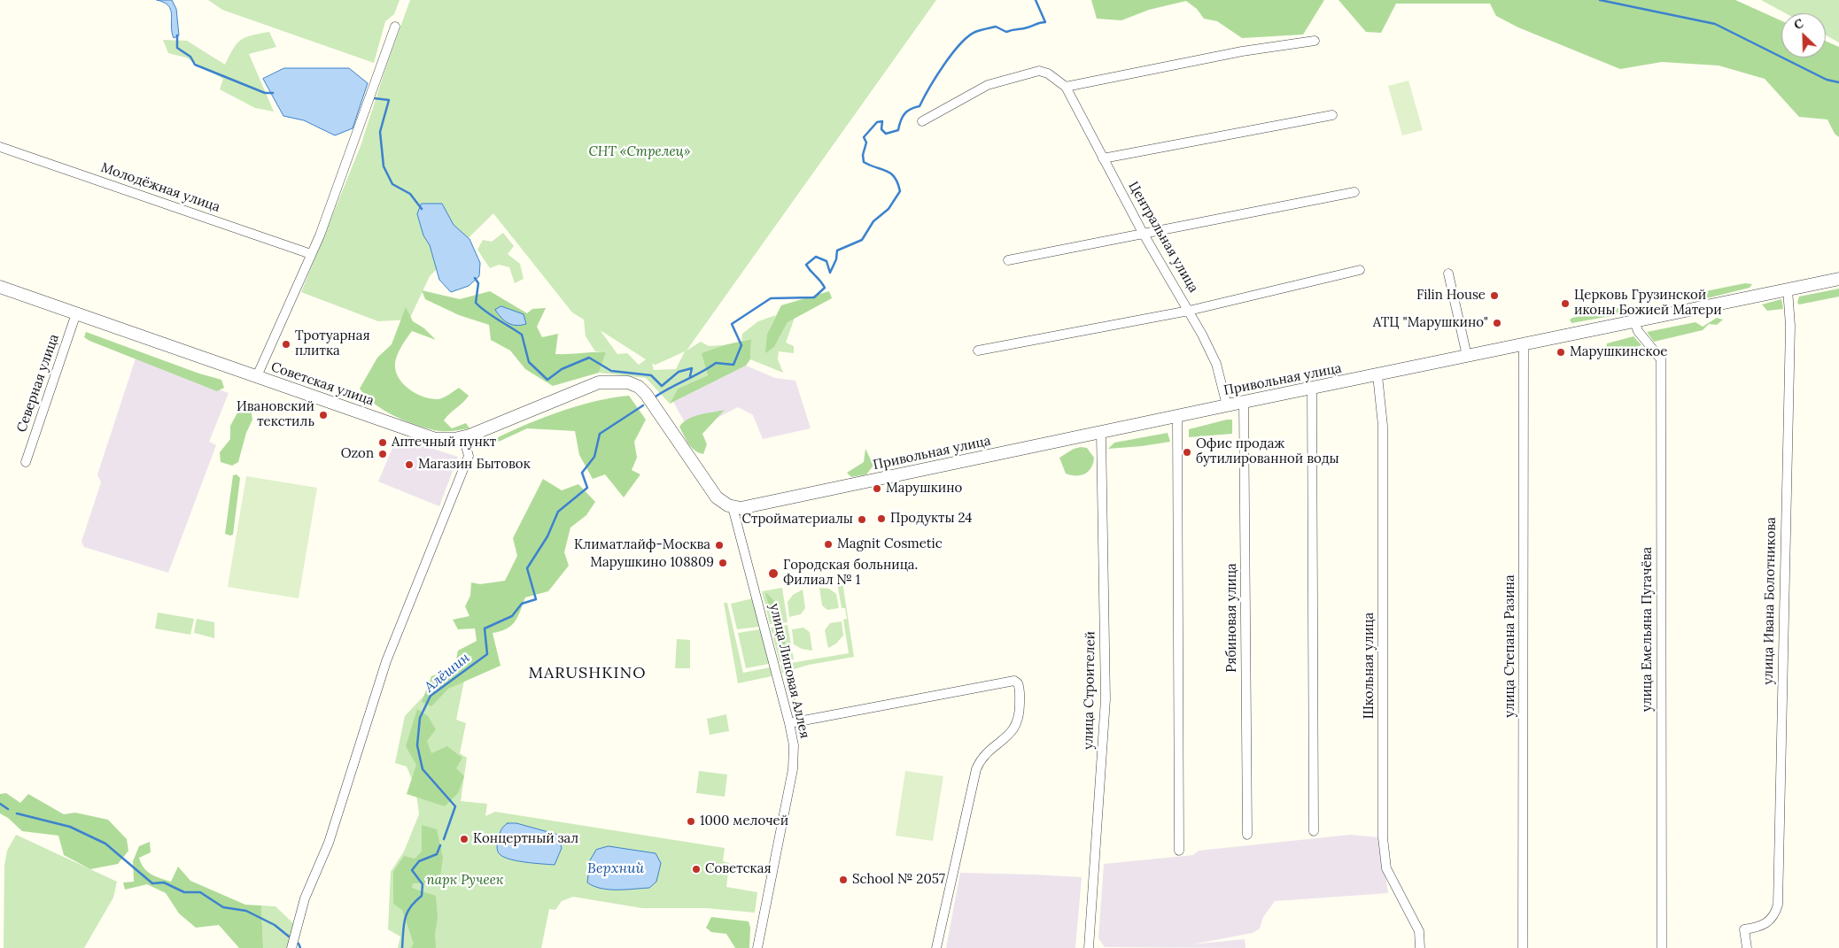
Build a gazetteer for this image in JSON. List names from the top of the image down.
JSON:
{
  "streets": {
    "street": [
      "Молодёжная улица",
      "Центральная улица",
      "Привольная улица",
      "Северная улица",
      "Советская улица",
      "улица Ивана Болотникова",
      "Рябиновая улица",
      "улица Емельяна Пугачёва",
      "улица Степана Разина",
      "Школьная улица",
      "улица Липовая Аллея",
      "улица Строителей"
    ]
  },
  "crossings": [
    ["Центральная улица", "Привольная улица"],
    ["Привольная улица", "Советская улица"],
    ["Привольная улица", "улица Ивана Болотникова"],
    ["Привольная улица", "Рябиновая улица"],
    ["Привольная улица", "улица Емельяна Пугачёва"],
    ["Привольная улица", "улица Степана Разина"],
    ["Привольная улица", "Школьная улица"],
    ["Привольная улица", "улица Липовая Аллея"],
    ["Привольная улица", "улица Строителей"],
    ["Северная улица", "Советская улица"],
    ["Советская улица", "улица Липовая Аллея"]
  ],
  "districts": ["MARUSHKINO"],
  "water": ["Алёшин", "Верхний"],
  "parks": ["СНТ «Стрелец»", "парк Ручеек"],
  "places": [
    "Filin House",
    "Церковь Грузинской иконы Божией Матери",
    "АТЦ \"Марушкино\"",
    "Тротуарная плитка",
    "Марушкинское",
    "Ивановский текстиль",
    "Аптечный пункт",
    "Офис продаж бутилированной воды",
    "Ozon",
    "Магазин Бытовок",
    "Марушкино",
    "Продукты 24",
    "Стройматериалы",
    "Magnit Cosmetic",
    "Климатлайф-Москва",
    "Марушкино 108809",
    "Городская больница. Филиал № 1",
    "1000 мелочей",
    "Концертный зал",
    "Советская",
    "School № 2057"
  ],
  "north": "top left"
}
